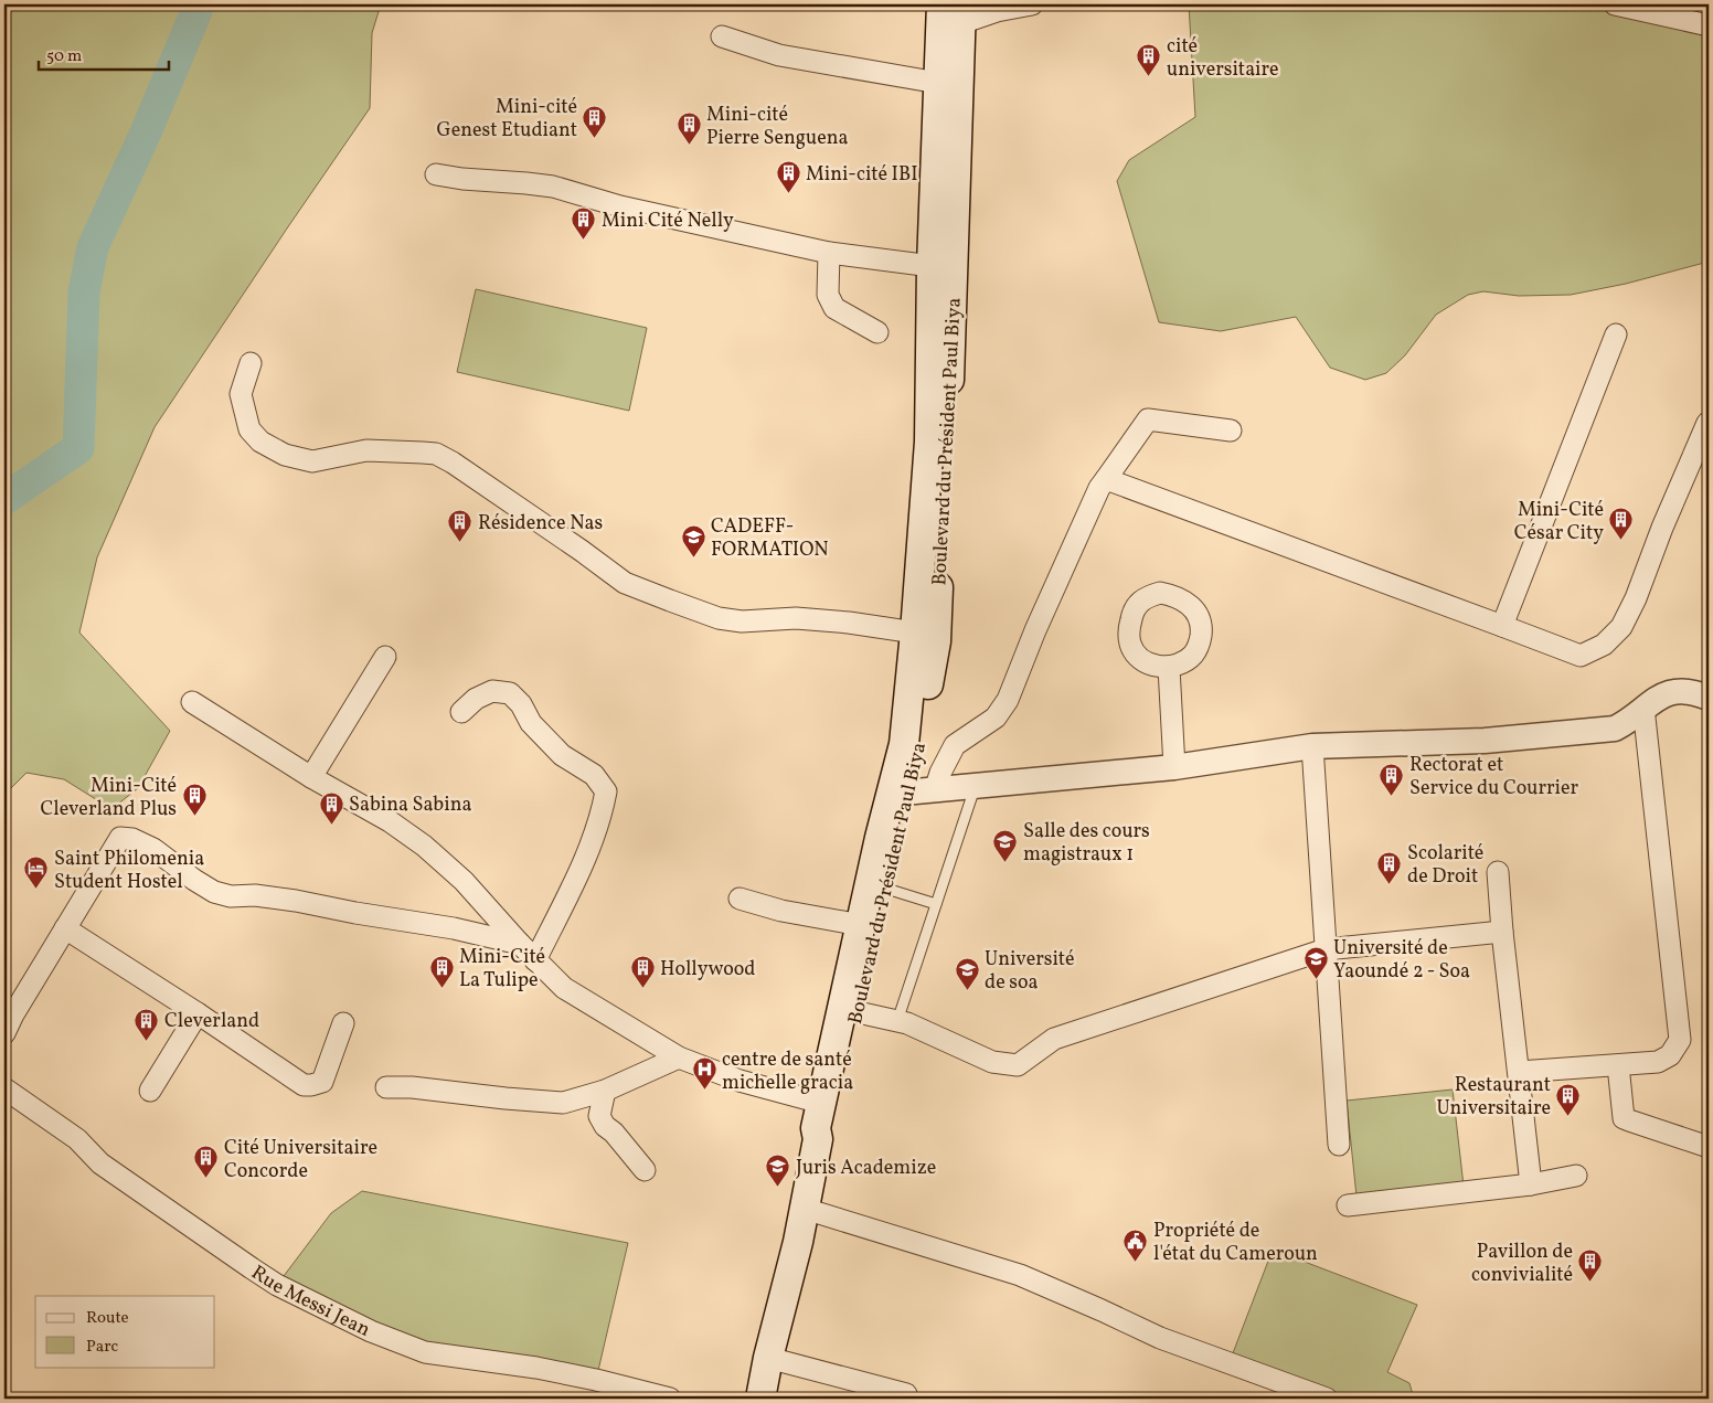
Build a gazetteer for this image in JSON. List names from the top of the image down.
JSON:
{
  "streets": {
    "main road": ["Boulevard du Président Paul Biya"],
    "street": ["Rue Messi Jean"]
  },
  "places": {
    "building": [
      "cité universitaire",
      "Mini-cité Genest Etudiant",
      "Mini-cité Pierre Senguena",
      "Mini-cité IBI",
      "Mini Cité Nelly",
      "Mini-Cité César City",
      "Résidence Nas",
      "Rectorat et Service du Courrier",
      "Mini-Cité Cleverland Plus",
      "Sabina Sabina",
      "Scolarité de Droit",
      "Mini-Cité La Tulipe",
      "Hollywood",
      "Cleverland",
      "Restaurant Universitaire",
      "Cité Universitaire Concorde",
      "Pavillon de convivialité"
    ],
    "school or university": [
      "CADEFF- FORMATION",
      "Salle des cours magistraux 1",
      "Université de Yaoundé 2 - Soa",
      "Université de soa",
      "Juris Academize"
    ],
    "hotel": ["Saint Philomenia Student Hostel"],
    "hospital": ["centre de santé michelle gracia"],
    "public building": ["Propriété de l'état du Cameroun"]
  },
  "legend": ["Route", "Parc"],
  "scale_bar": "50 m"
}
